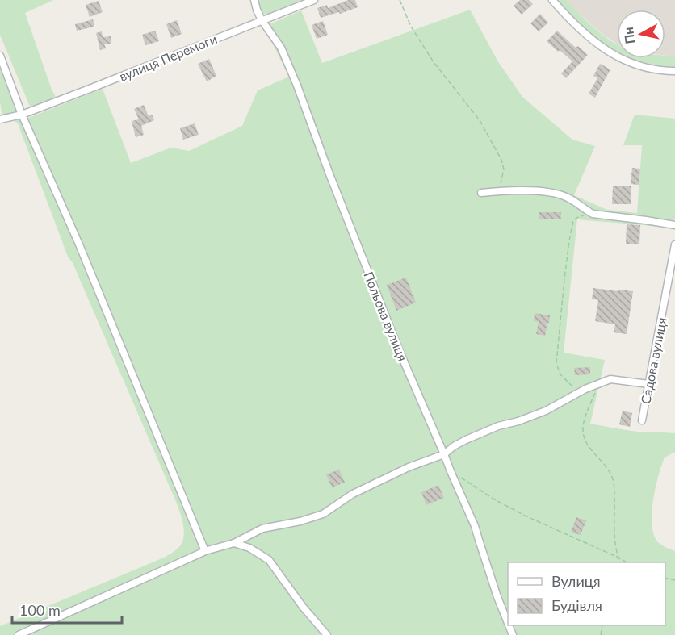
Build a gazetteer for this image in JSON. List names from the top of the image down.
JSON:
{
  "streets": {
    "street": ["вулиця Перемоги", "Польова вулиця", "Садова вулиця"]
  },
  "crossings": [
    ["вулиця Перемоги", "Польова вулиця"]
  ],
  "legend": ["Вулиця", "Будівля"],
  "scale_bar": "100 m",
  "north": "left"
}
